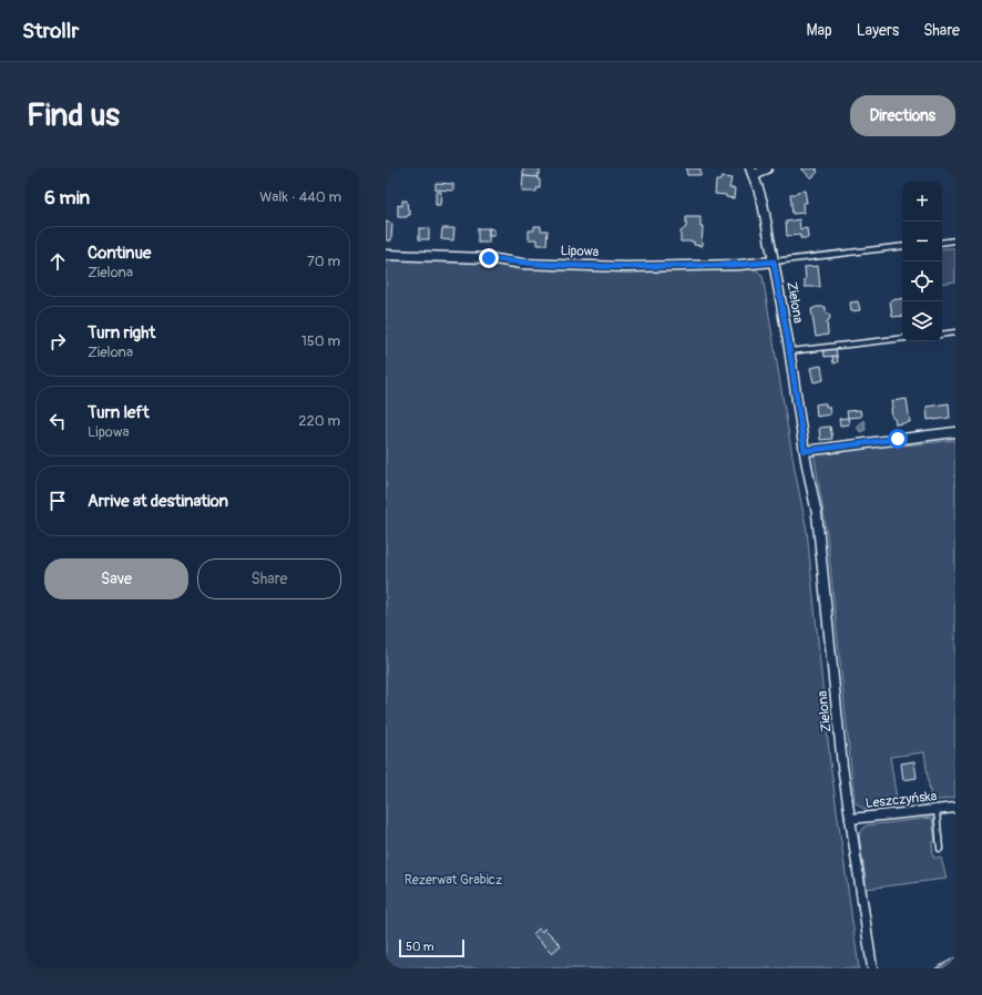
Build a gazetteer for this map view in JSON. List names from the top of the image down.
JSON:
{
  "streets": {
    "street": ["Lipowa", "Zielona", "Leszczyńska"]
  },
  "crossings": [
    ["Lipowa", "Zielona"],
    ["Zielona", "Leszczyńska"]
  ],
  "parks": ["Rezerwat Grabicz"],
  "scale_bar": "50 m",
  "page": {
    "header": "Strollr",
    "nav": ["Map", "Layers", "Share"],
    "buttons": [
      "Directions",
      ["Save", "Share"]
    ],
    "title": "Find us",
    "heading": ["6 min", "Walk · 440 m"],
    "map_buttons": ["+", "−"],
    "list": [
      ["Continue", "Zielona", "70 m"],
      ["Turn right", "Zielona", "150 m"],
      ["Turn left", "Lipowa", "220 m"],
      "Arrive at destination"
    ],
    "scale": "50 m"
  }
}
